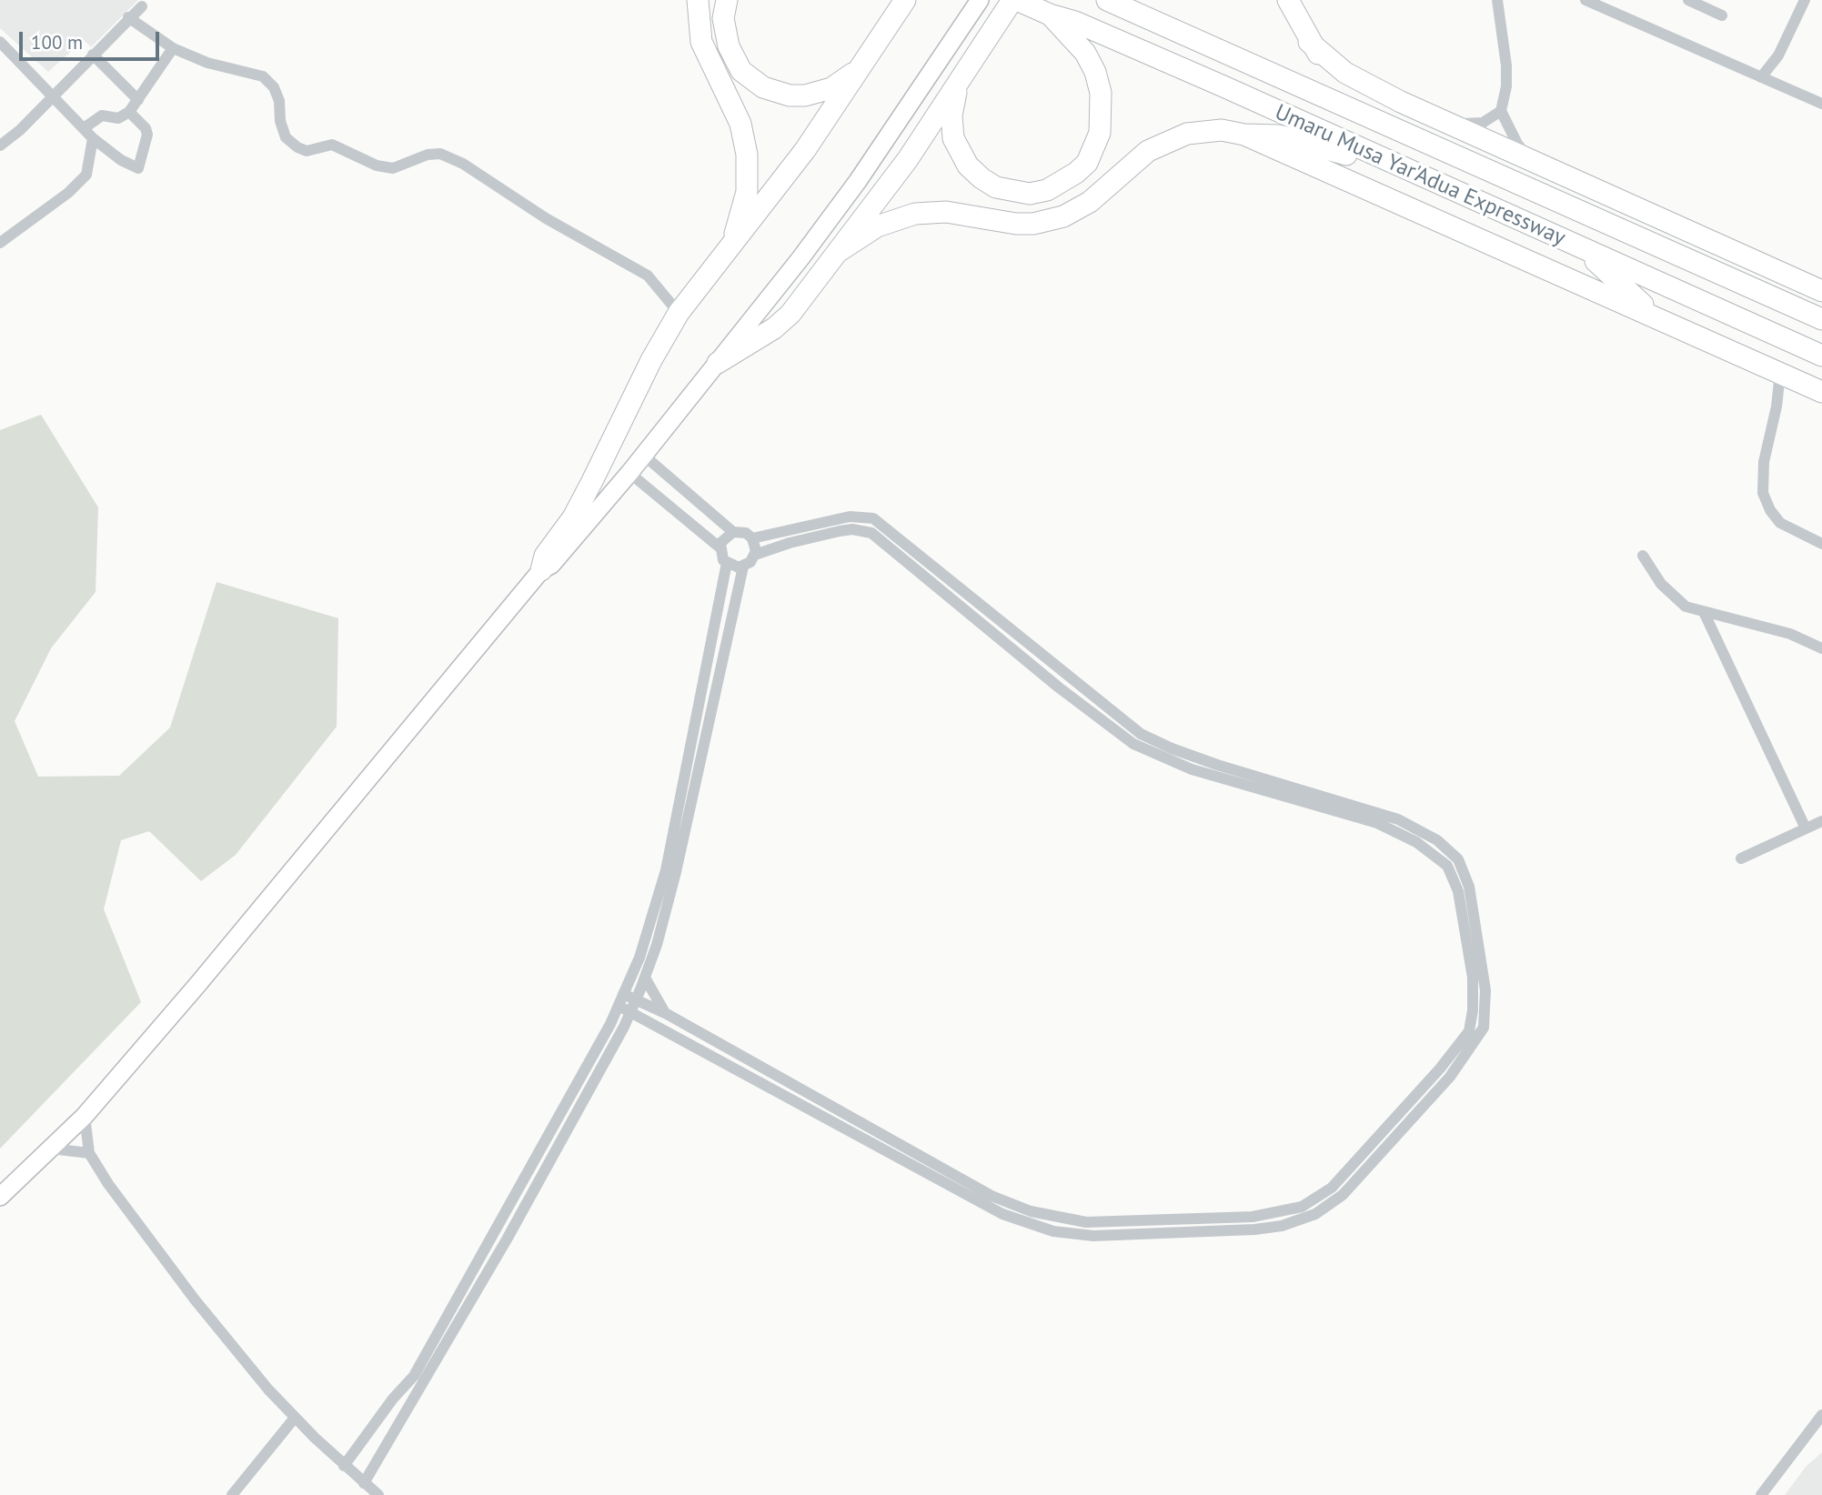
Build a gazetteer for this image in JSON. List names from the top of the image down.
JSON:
{
  "streets": {
    "highway": ["Umaru Musa Yar'Adua Expressway"]
  },
  "scale_bar": "100 m"
}
